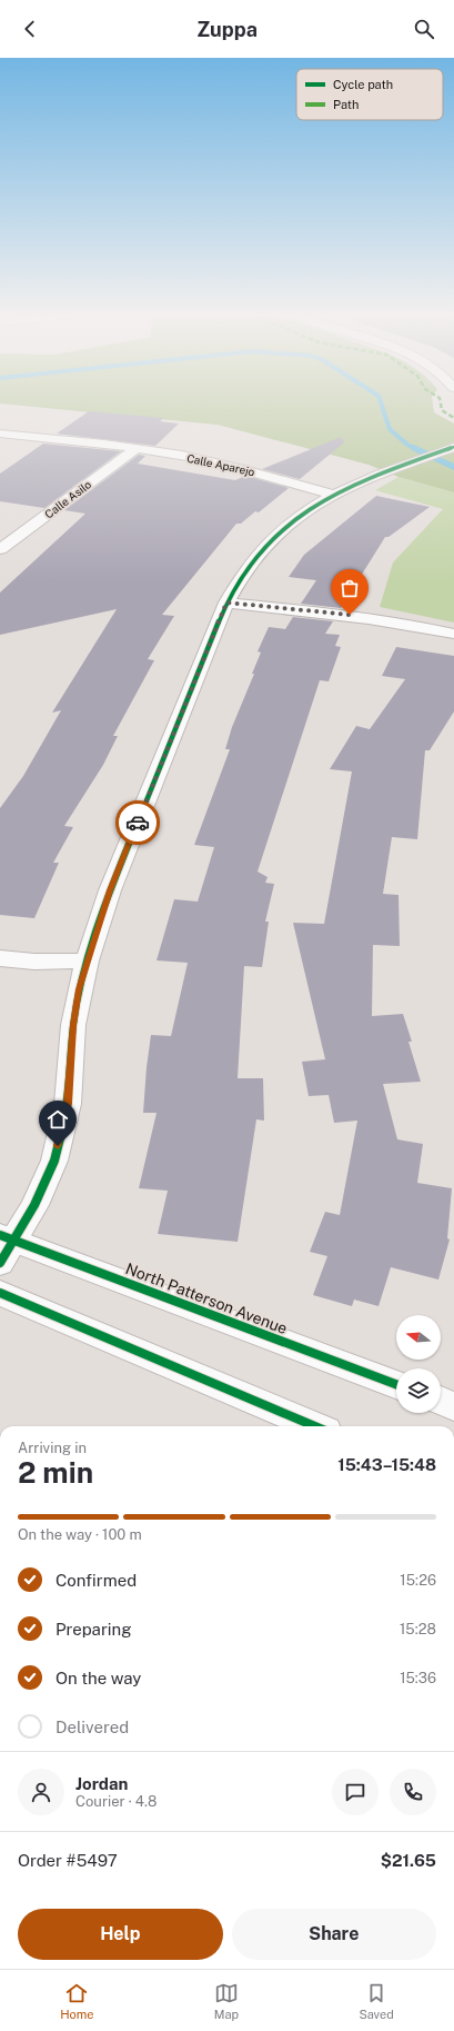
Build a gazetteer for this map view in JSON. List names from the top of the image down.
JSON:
{
  "streets": {
    "street": ["Calle Aparejo", "Calle Asilo", "North Patterson Avenue"]
  },
  "crossings": [
    ["Calle Aparejo", "Calle Asilo"]
  ],
  "legend": ["Cycle path", "Path"],
  "north": "left",
  "page": {
    "header": "Zuppa",
    "heading": ["2 min", "Arriving in", "15:43–15:48"],
    "panel": [
      "Jordan",
      "Courier · 4.8",
      "Order #5497",
      "$21.65"
    ],
    "bar": "On the way · 100 m",
    "list": [
      ["Confirmed", "15:26"],
      ["Preparing", "15:28"],
      ["On the way", "15:36"],
      "Delivered"
    ],
    "buttons": ["Help", "Share"],
    "tabs": ["Home", "Map", "Saved"]
  }
}
